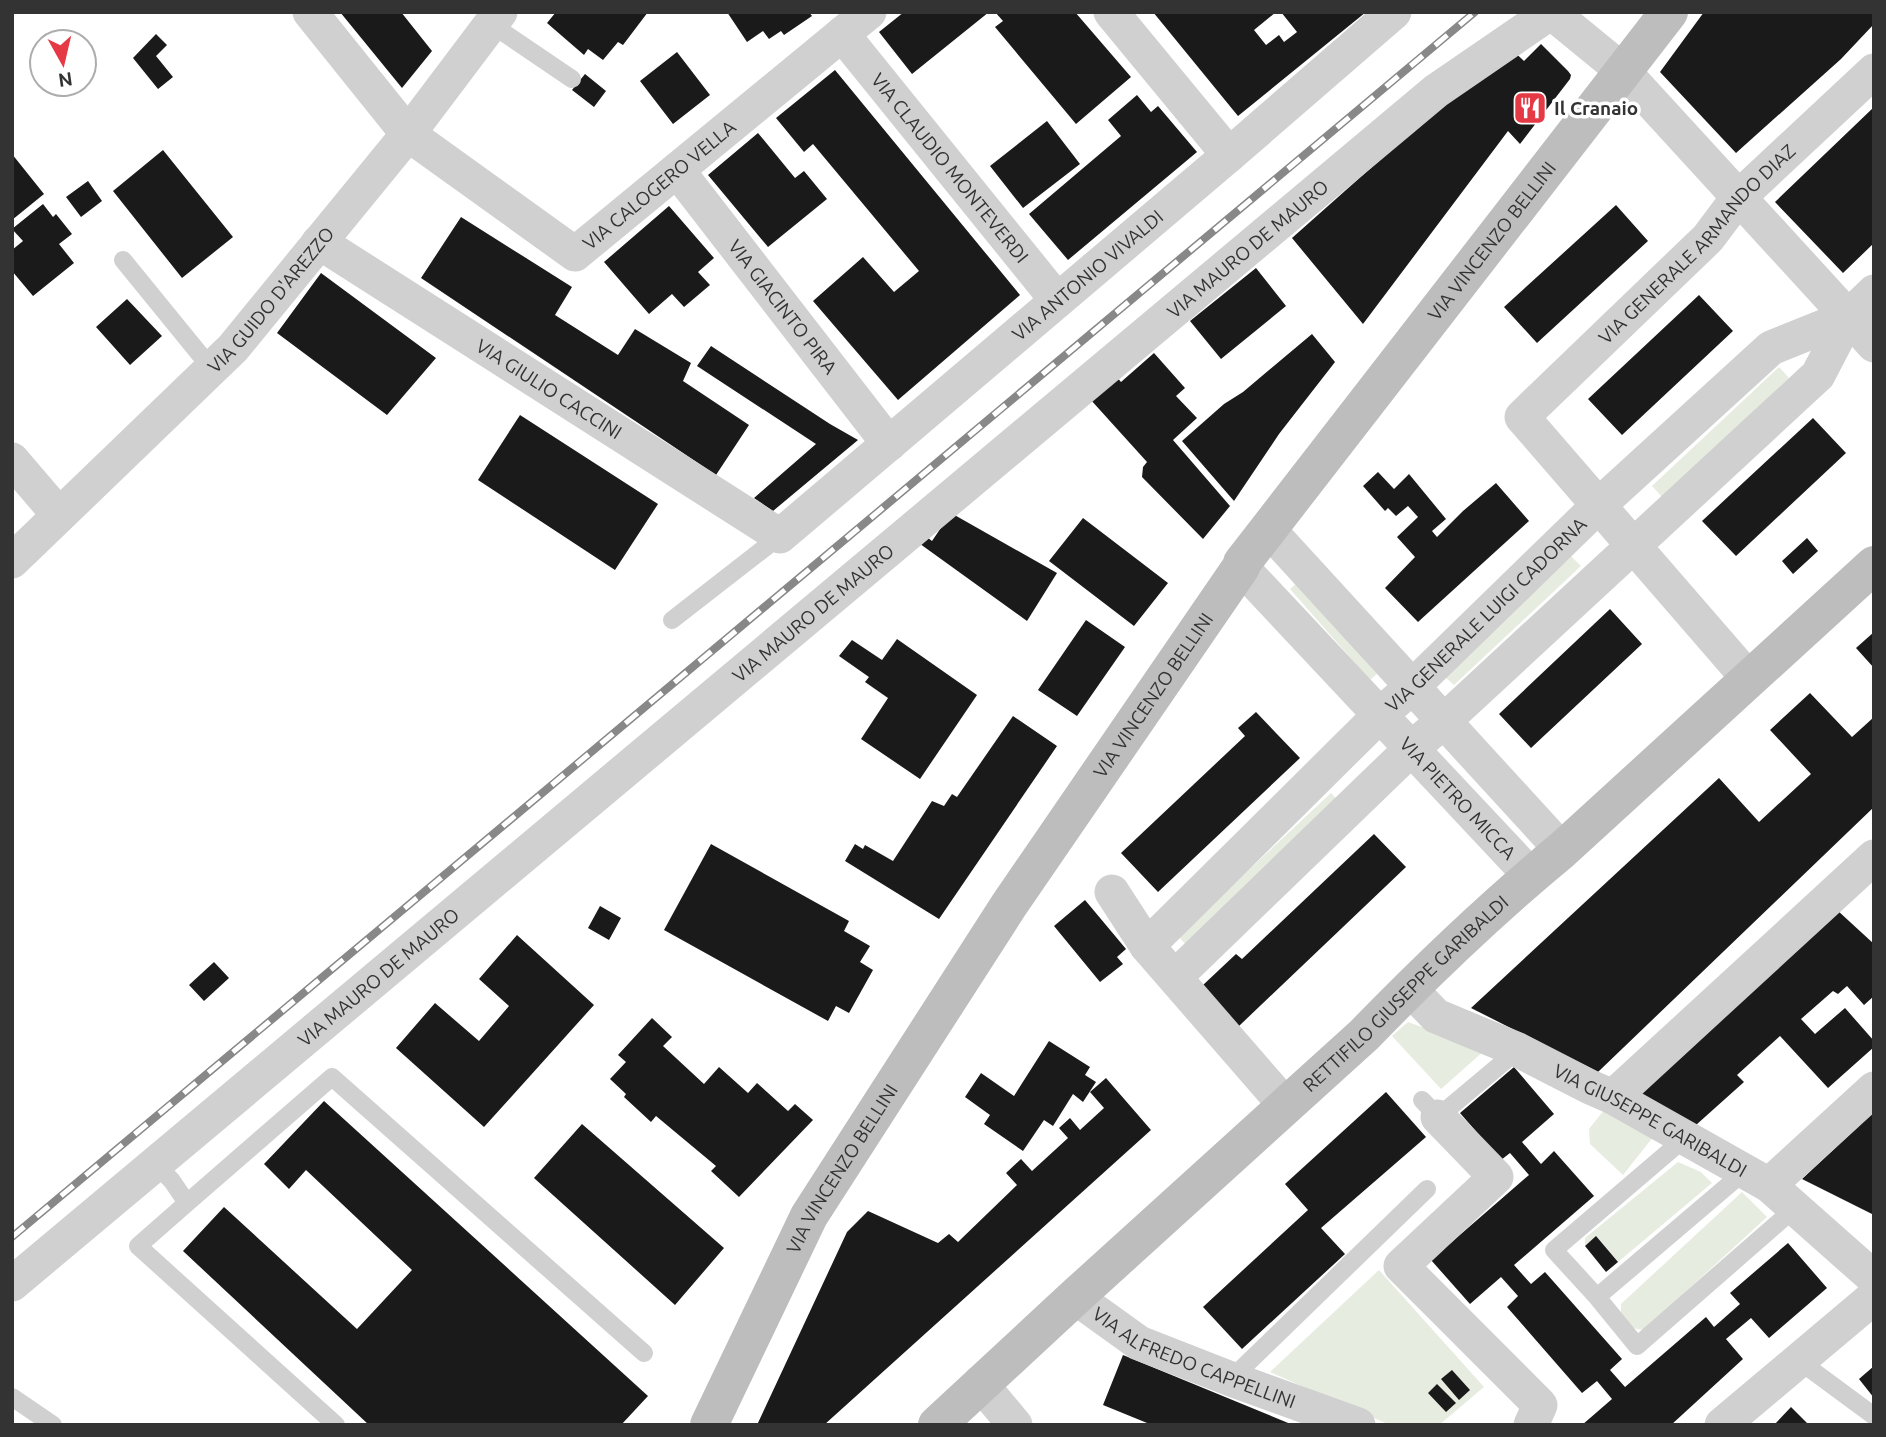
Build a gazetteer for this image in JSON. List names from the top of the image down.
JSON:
{
  "streets": {
    "main road": ["VIA VINCENZO BELLINI", "RETTIFILO GIUSEPPE GARIBALDI"],
    "street": [
      "VIA CLAUDIO MONTEVERDI",
      "VIA CALOGERO VELLA",
      "VIA GENERALE ARMANDO DIAZ",
      "VIA MAURO DE MAURO",
      "VIA ANTONIO VIVALDI",
      "VIA GUIDO D'AREZZO",
      "VIA GIACINTO PIRA",
      "VIA GIULIO CACCINI",
      "VIA GENERALE LUIGI CADORNA",
      "VIA PIETRO MICCA",
      "VIA GIUSEPPE GARIBALDI",
      "VIA ALFREDO CAPPELLINI"
    ]
  },
  "crossings": [
    ["VIA CLAUDIO MONTEVERDI", "VIA CALOGERO VELLA"],
    ["VIA CLAUDIO MONTEVERDI", "VIA ANTONIO VIVALDI"],
    ["VIA CALOGERO VELLA", "VIA GUIDO D'AREZZO"],
    ["VIA CALOGERO VELLA", "VIA GIACINTO PIRA"],
    ["VIA VINCENZO BELLINI", "VIA MAURO DE MAURO"],
    ["VIA VINCENZO BELLINI", "VIA PIETRO MICCA"],
    ["VIA GENERALE ARMANDO DIAZ", "VIA GENERALE LUIGI CADORNA"],
    ["VIA ANTONIO VIVALDI", "VIA GIACINTO PIRA"],
    ["VIA ANTONIO VIVALDI", "VIA GIULIO CACCINI"],
    ["VIA GUIDO D'AREZZO", "VIA GIULIO CACCINI"],
    ["VIA GENERALE LUIGI CADORNA", "VIA PIETRO MICCA"],
    ["VIA PIETRO MICCA", "RETTIFILO GIUSEPPE GARIBALDI"],
    ["RETTIFILO GIUSEPPE GARIBALDI", "VIA GIUSEPPE GARIBALDI"],
    ["RETTIFILO GIUSEPPE GARIBALDI", "VIA ALFREDO CAPPELLINI"]
  ],
  "places": {
    "restaurant": ["Il Cranaio"]
  },
  "north": "bottom"
}
